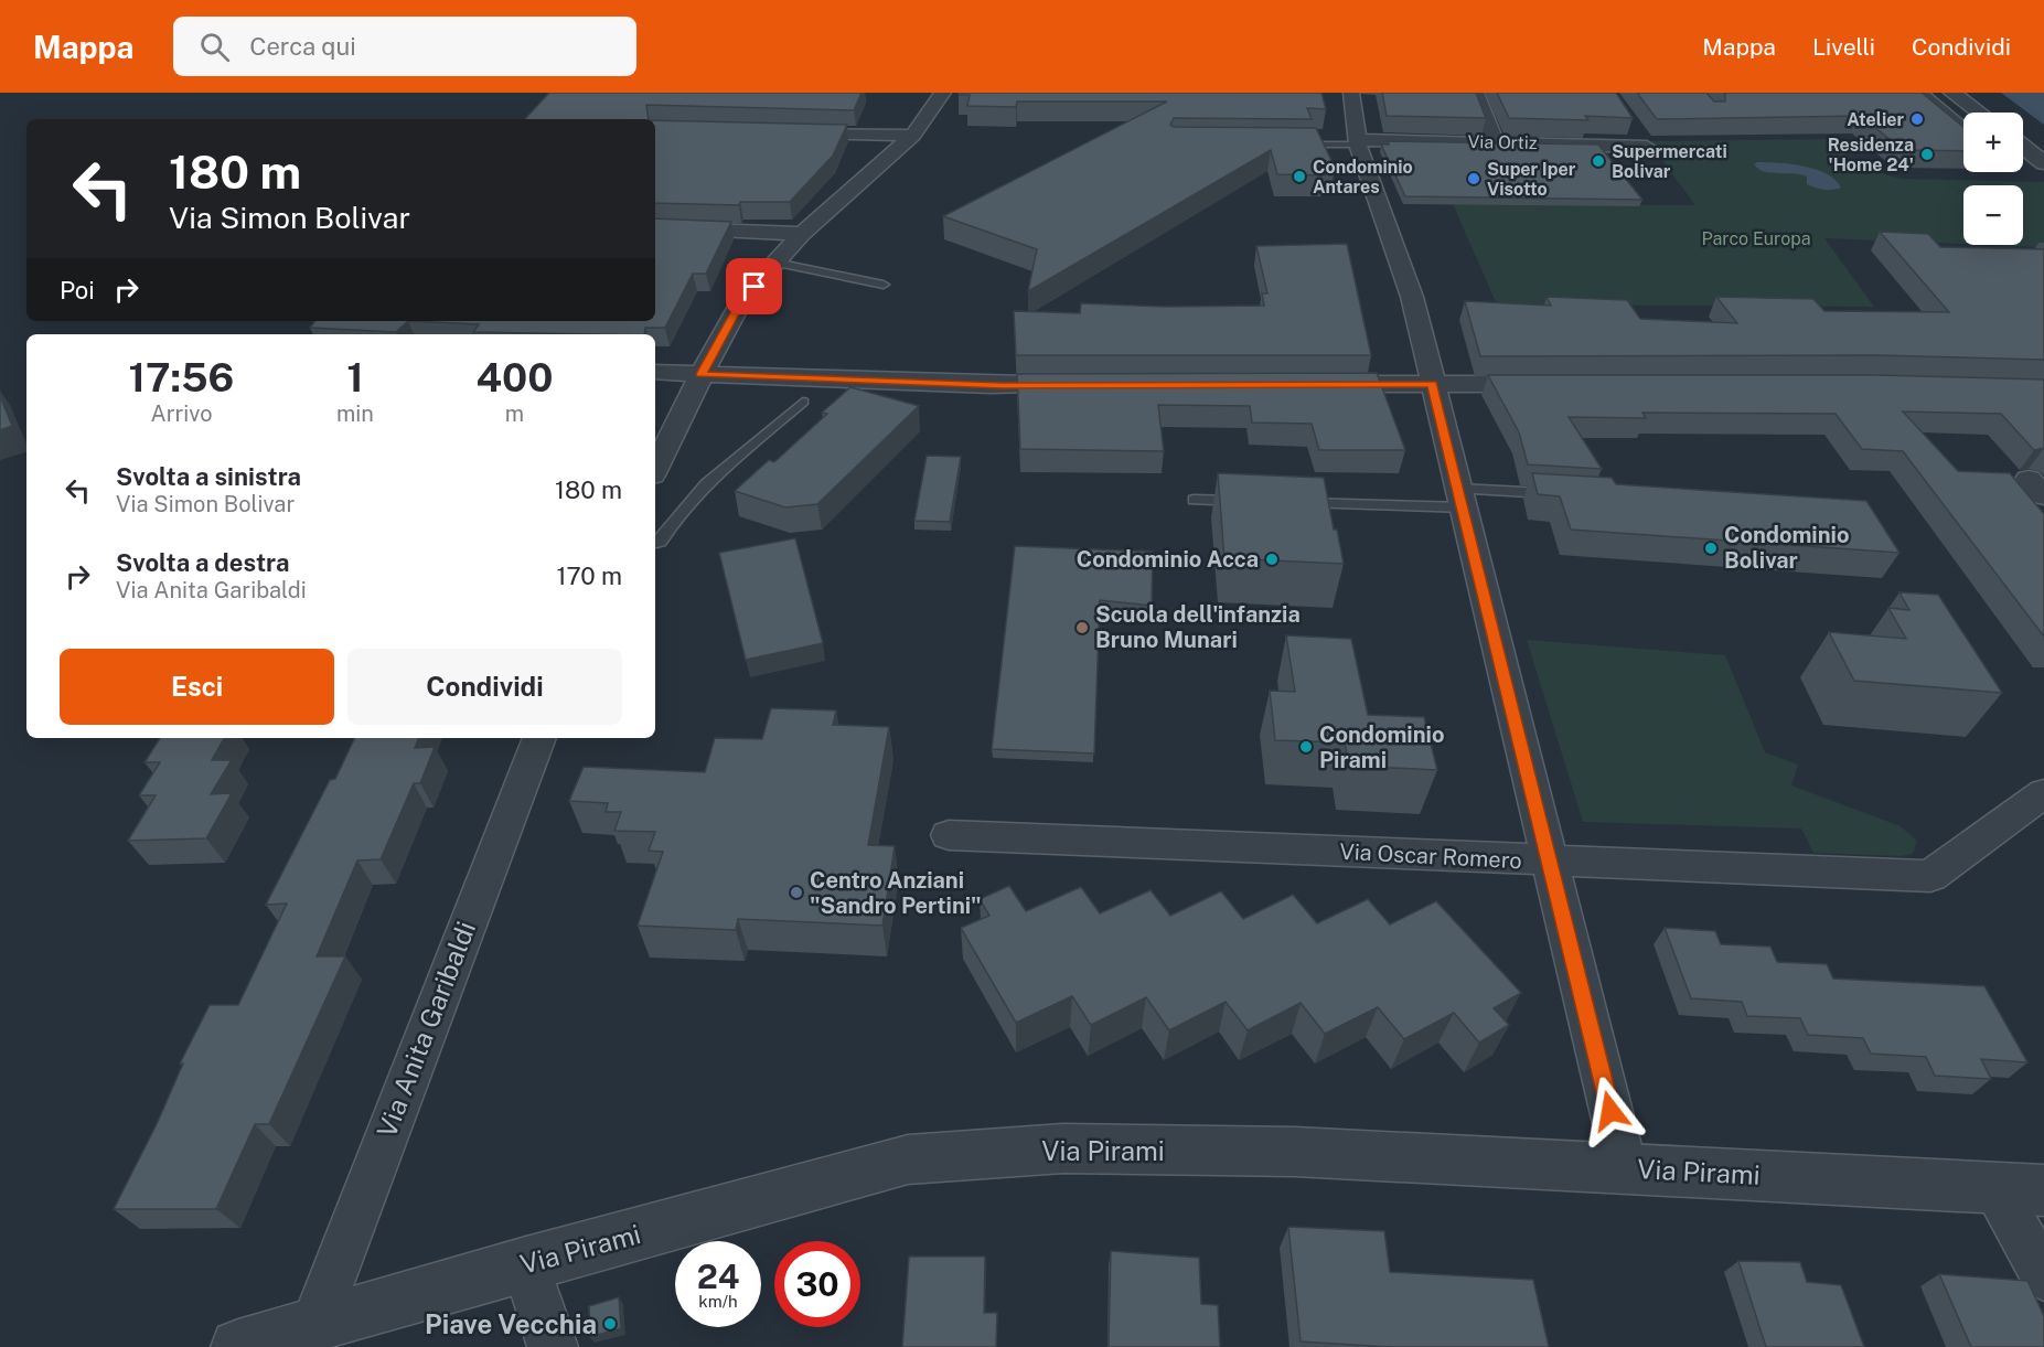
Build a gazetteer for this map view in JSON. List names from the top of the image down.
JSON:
{
  "streets": {
    "street": [
      "Via Ortiz",
      "Via Oscar Romero",
      "Via Anita Garibaldi",
      "Via Pirami"
    ]
  },
  "crossings": [
    ["Via Anita Garibaldi", "Via Pirami"]
  ],
  "parks": ["Parco Europa"],
  "places": [
    "Atelier",
    "Residenza 'Home 24'",
    "Supermercati Bolivar",
    "Condominio Antares",
    "Super Iper Visotto",
    "Condominio Bolivar",
    "Condominio Acca",
    "Scuola dell'infanzia Bruno Munari",
    "Condominio Pirami",
    "Centro Anziani \"Sandro Pertini\"",
    "Piave Vecchia"
  ],
  "page": {
    "header": "Mappa",
    "search": "Cerca qui",
    "nav": ["Mappa", "Livelli", "Condividi"],
    "map_buttons": ["+", "−"],
    "turn": ["180 m", "Via Simon Bolivar"],
    "then": "Poi",
    "eta": [
      "17:56",
      "Arrivo",
      "1",
      "min",
      "400",
      "m"
    ],
    "list": [
      {
        "name": "Svolta a sinistra",
        "note": "Via Simon Bolivar",
        "value": "180 m"
      },
      {
        "name": "Svolta a destra",
        "note": "Via Anita Garibaldi",
        "value": "170 m"
      }
    ],
    "buttons": ["Esci", "Condividi"],
    "speed": "24 km/h",
    "limit": "30"
  }
}
